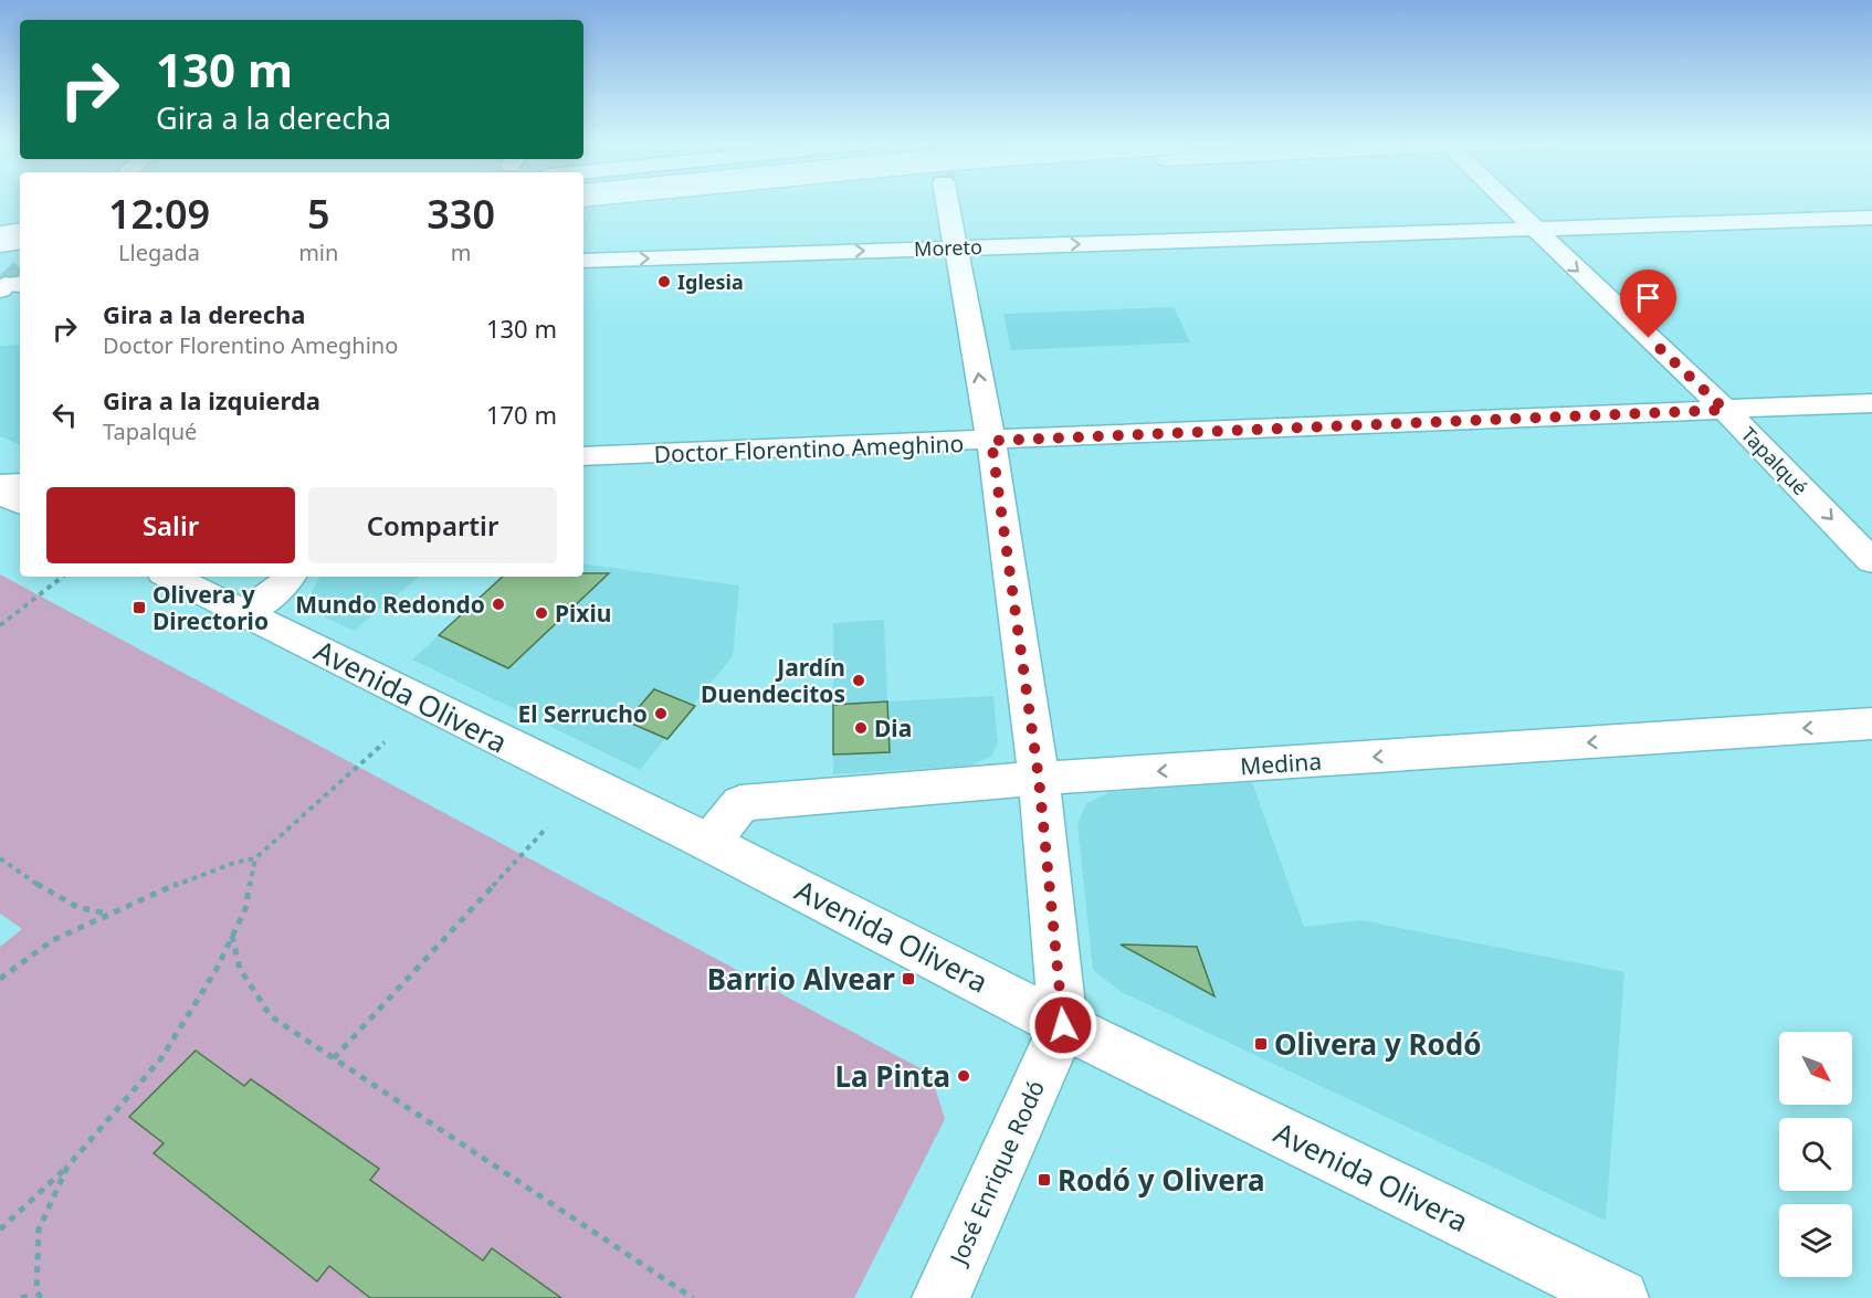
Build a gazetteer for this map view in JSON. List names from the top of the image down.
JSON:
{
  "streets": {
    "main road": [
      "Moreto",
      "Doctor Florentino Ameghino",
      "Tapalqué",
      "Avenida Olivera",
      "Medina",
      "José Enrique Rodó"
    ]
  },
  "crossings": [
    ["Moreto", "Tapalqué"],
    ["Moreto", "José Enrique Rodó"],
    ["Doctor Florentino Ameghino", "Tapalqué"],
    ["Doctor Florentino Ameghino", "José Enrique Rodó"],
    ["Avenida Olivera", "Medina"],
    ["Avenida Olivera", "José Enrique Rodó"],
    ["Medina", "José Enrique Rodó"]
  ],
  "one_way": ["Moreto", "Tapalqué", "Medina"],
  "places": {
    "other": [
      "Iglesia",
      "Mundo Redondo",
      "Pixiu",
      "Jardín Duendecitos",
      "El Serrucho",
      "Dia",
      "La Pinta"
    ],
    "transit": [
      "Olivera y Directorio",
      "Barrio Alvear",
      "Olivera y Rodó",
      "Rodó y Olivera"
    ]
  },
  "north": "bottom right",
  "page": {
    "turn": ["130 m", "Gira a la derecha"],
    "eta": [
      "12:09",
      "Llegada",
      "5",
      "min",
      "330",
      "m"
    ],
    "list": [
      {
        "name": "Gira a la derecha",
        "note": "Doctor Florentino Ameghino",
        "value": "130 m"
      },
      {
        "name": "Gira a la izquierda",
        "note": "Tapalqué",
        "value": "170 m"
      }
    ],
    "buttons": ["Salir", "Compartir"]
  }
}
